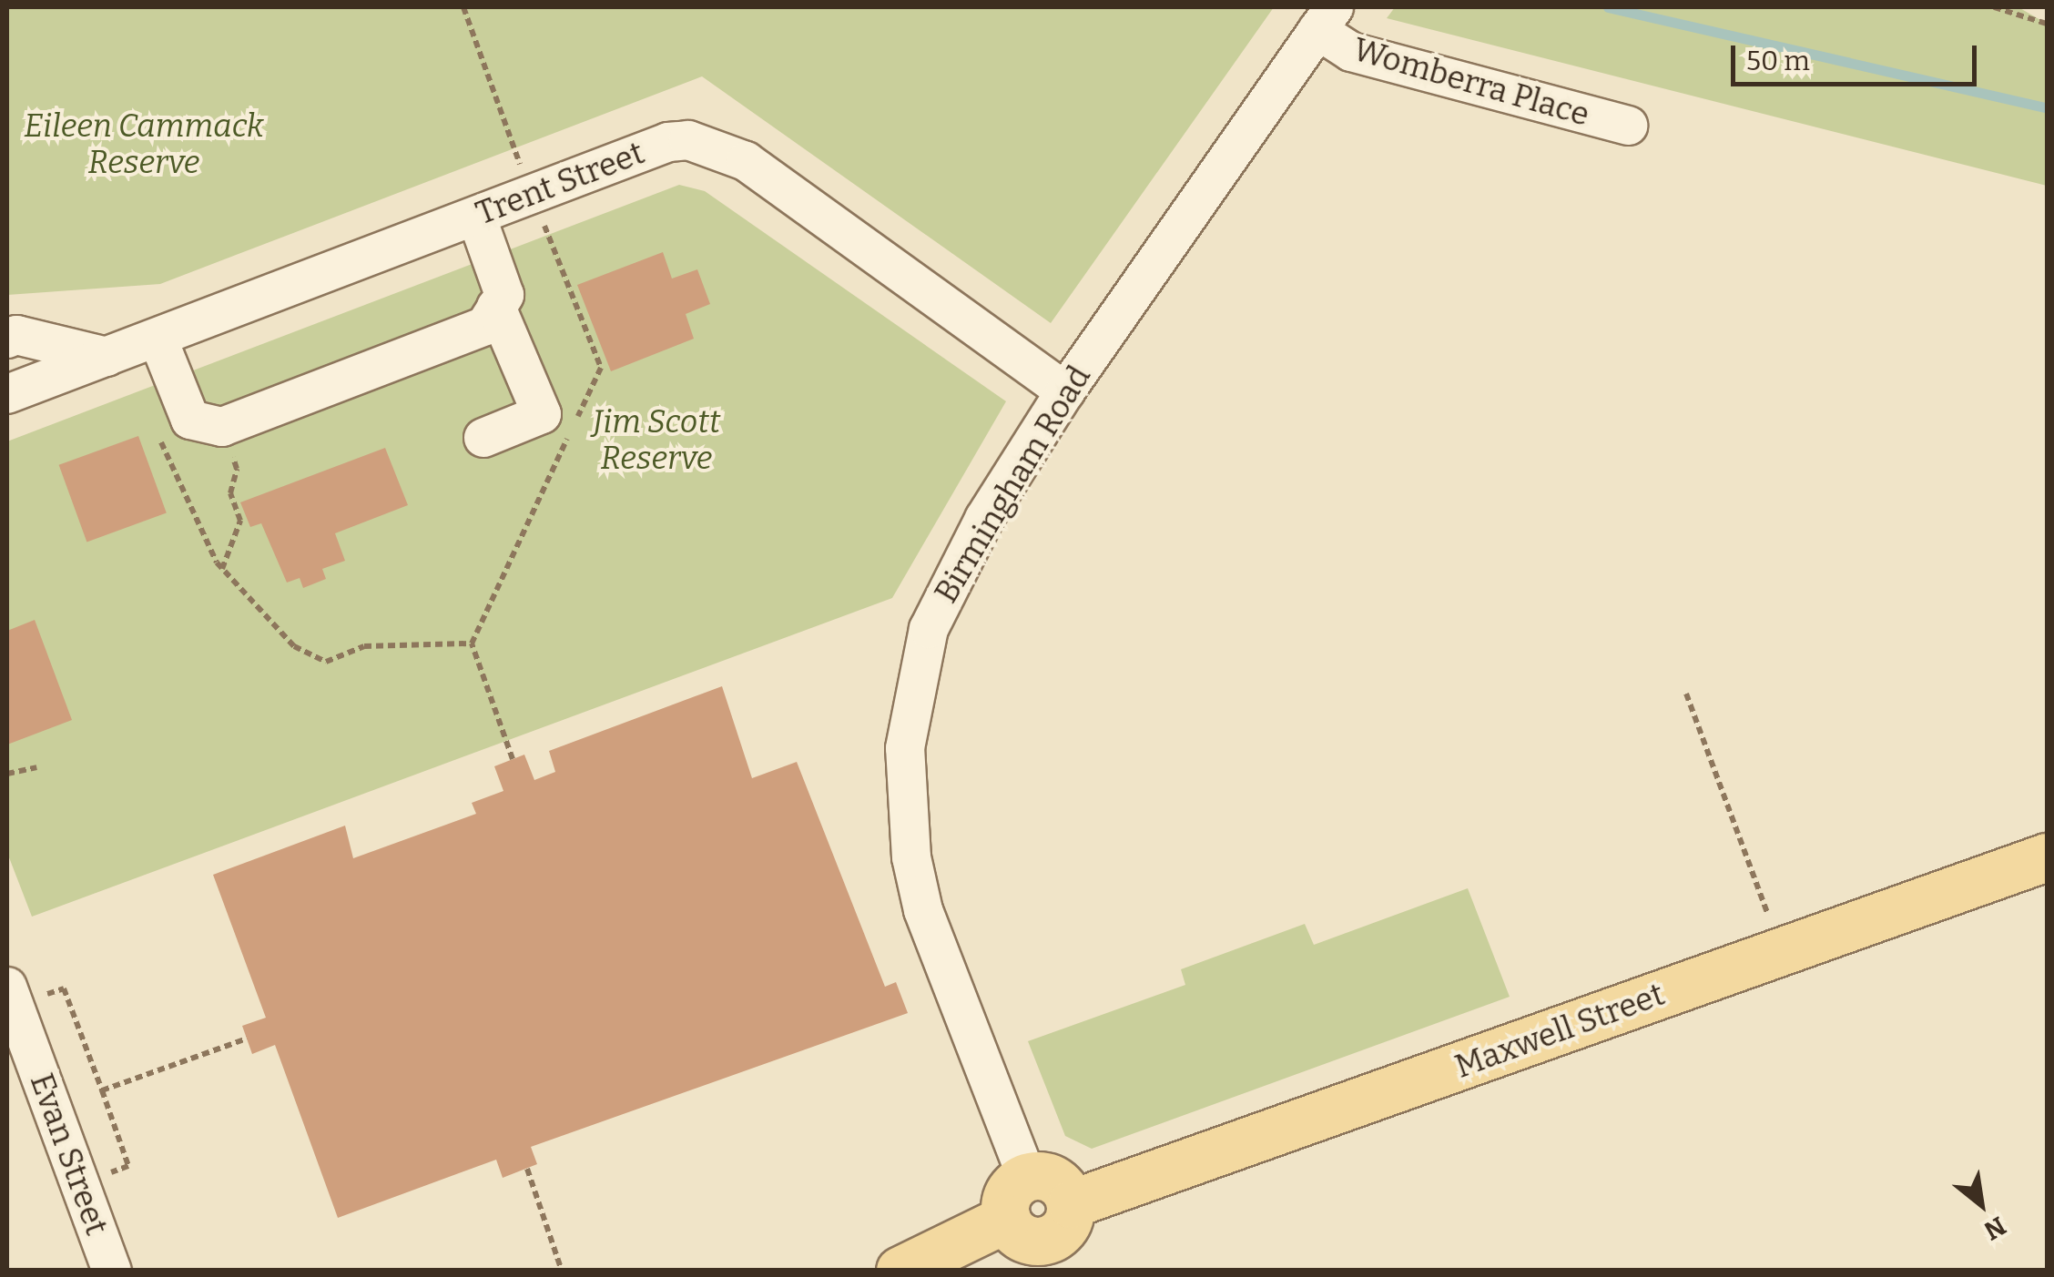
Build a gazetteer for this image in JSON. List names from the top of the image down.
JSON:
{
  "streets": {
    "main road": ["Maxwell Street"],
    "street": [
      "Womberra Place",
      "Trent Street",
      "Birmingham Road",
      "Evan Street"
    ]
  },
  "crossings": [
    ["Womberra Place", "Birmingham Road"],
    ["Trent Street", "Birmingham Road"],
    ["Birmingham Road", "Maxwell Street"]
  ],
  "parks": ["Eileen Cammack Reserve", "Jim Scott Reserve"],
  "scale_bar": "50 m",
  "north": "bottom right"
}
